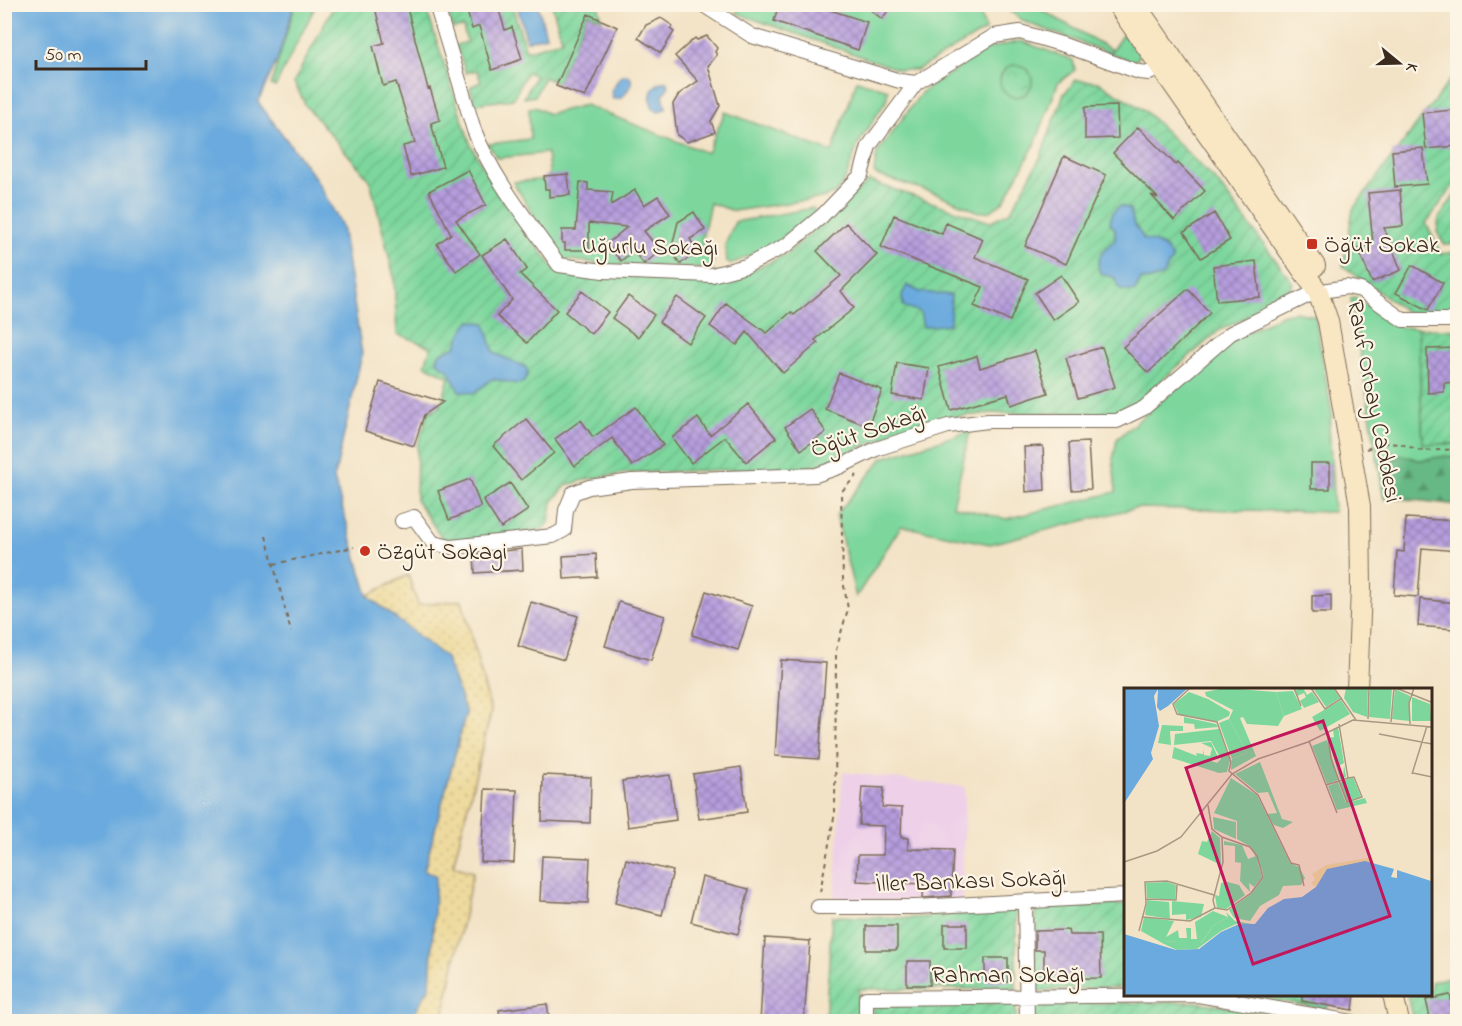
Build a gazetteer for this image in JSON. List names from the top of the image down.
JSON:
{
  "streets": {
    "street": [
      "Uğurlu Sokağı",
      "Rauf Orbay Caddesi",
      "Öğüt Sokağı",
      "İller Bankası Sokağı",
      "Rahman Sokağı"
    ]
  },
  "crossings": [
    ["Uğurlu Sokağı", "Rauf Orbay Caddesi"],
    ["Rauf Orbay Caddesi", "Öğüt Sokağı"]
  ],
  "places": {
    "transit": ["Öğüt Sokak"],
    "other": ["Özgüt Sokagi"]
  },
  "scale_bar": "50 m",
  "north": "right"
}
